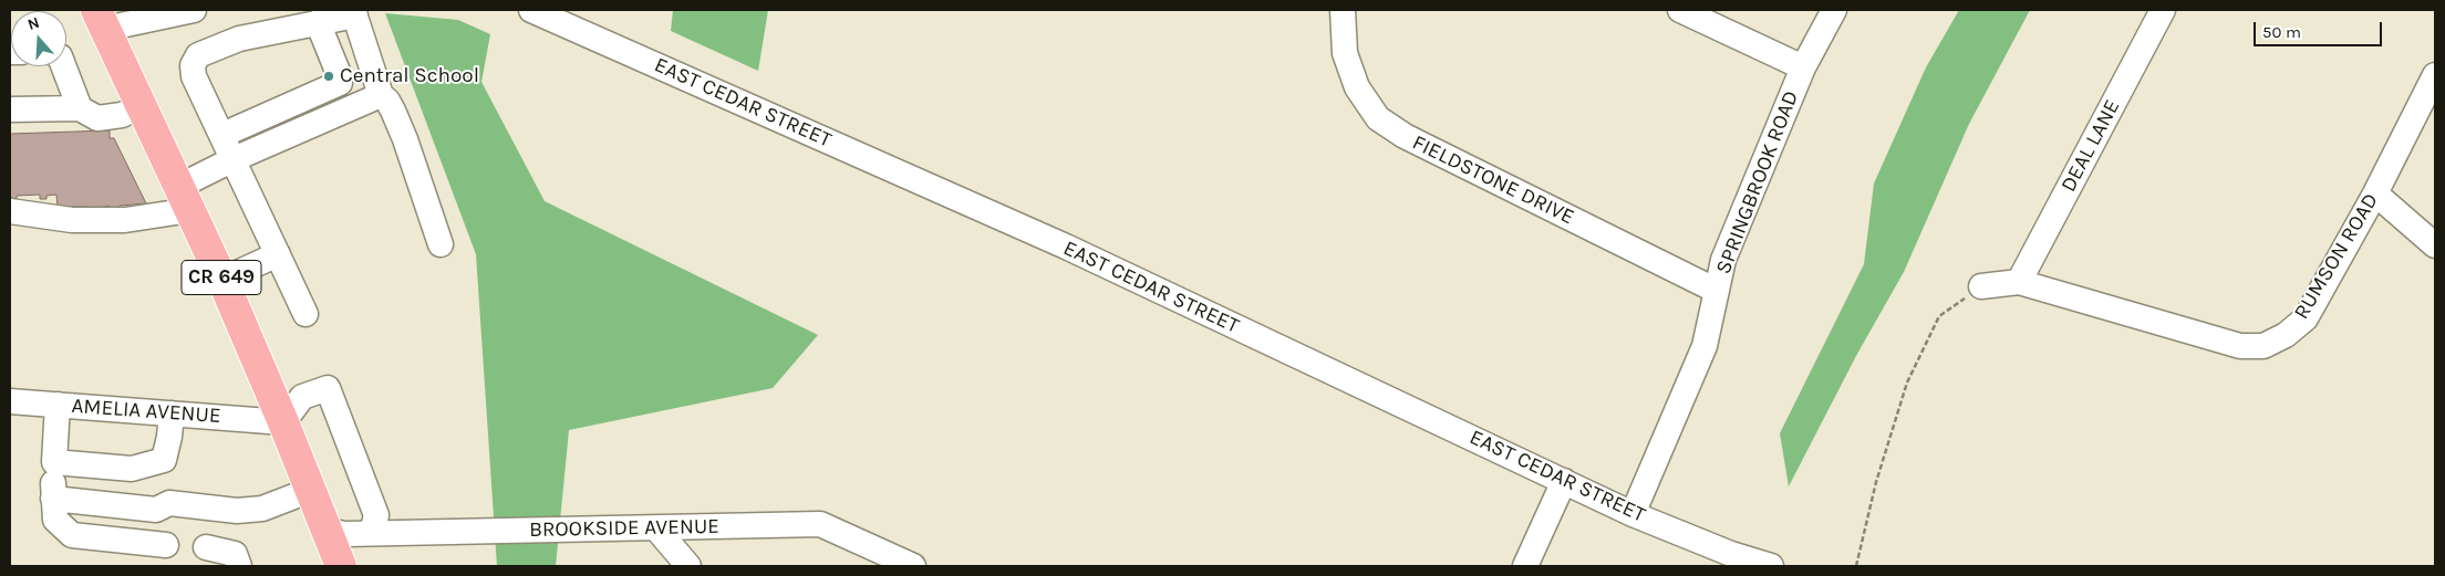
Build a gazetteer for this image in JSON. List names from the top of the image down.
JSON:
{
  "streets": {
    "main road": ["CR 649"],
    "street": [
      "EAST CEDAR STREET",
      "DEAL LANE",
      "FIELDSTONE DRIVE",
      "SPRINGBROOK ROAD",
      "RUMSON ROAD",
      "AMELIA AVENUE",
      "BROOKSIDE AVENUE"
    ]
  },
  "crossings": [
    ["EAST CEDAR STREET", "SPRINGBROOK ROAD"],
    ["DEAL LANE", "RUMSON ROAD"],
    ["FIELDSTONE DRIVE", "SPRINGBROOK ROAD"],
    ["CR 649", "AMELIA AVENUE"],
    ["CR 649", "BROOKSIDE AVENUE"]
  ],
  "places": ["Central School"],
  "scale_bar": "50 m",
  "north": "top"
}
